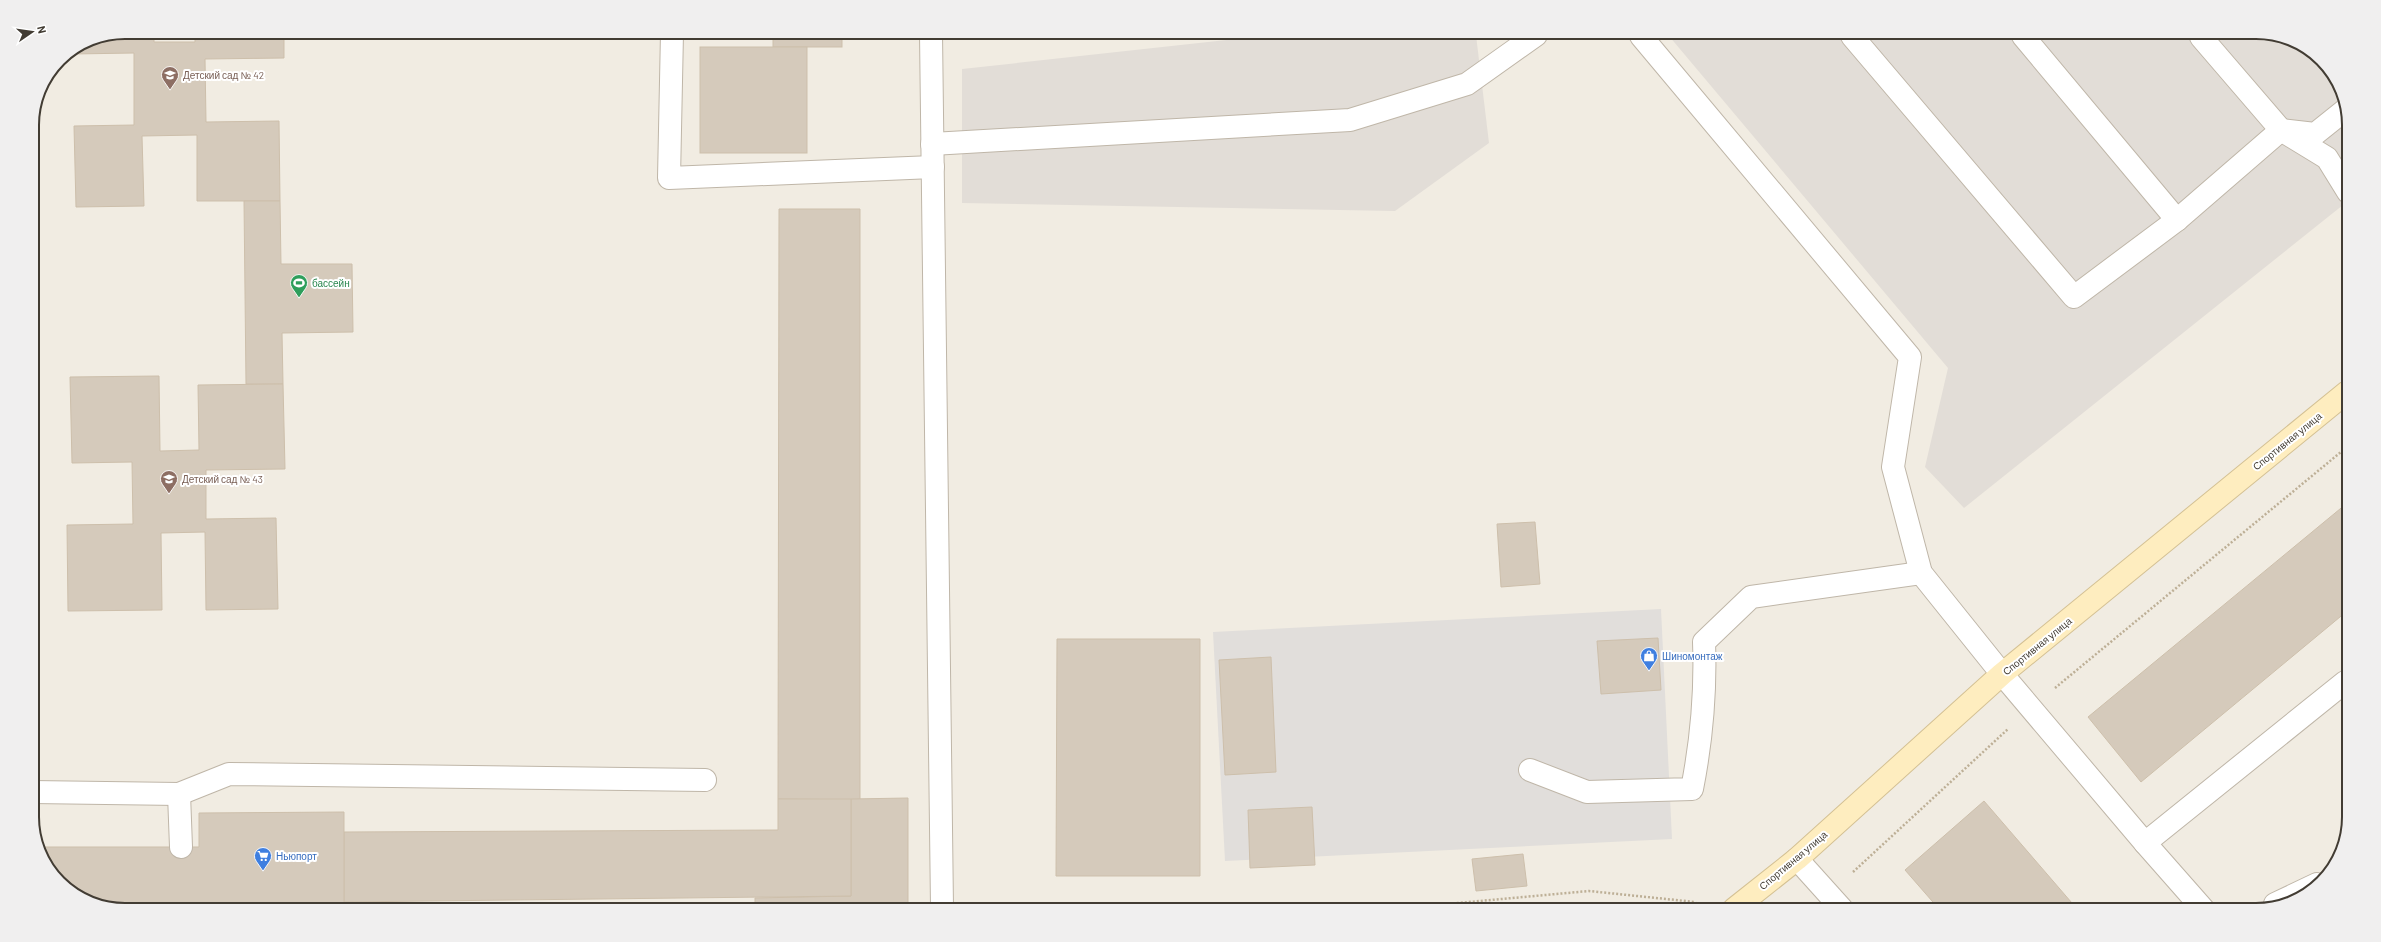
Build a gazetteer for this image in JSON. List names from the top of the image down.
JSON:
{
  "streets": {
    "street": ["Спортивная улица"]
  },
  "places": {
    "school or university": ["Детский сад № 42", "Детский сад № 43"],
    "sports": ["бассейн"],
    "shop": ["Шиномонтаж"],
    "supermarket": ["Ньюпорт"]
  },
  "north": "right"
}
